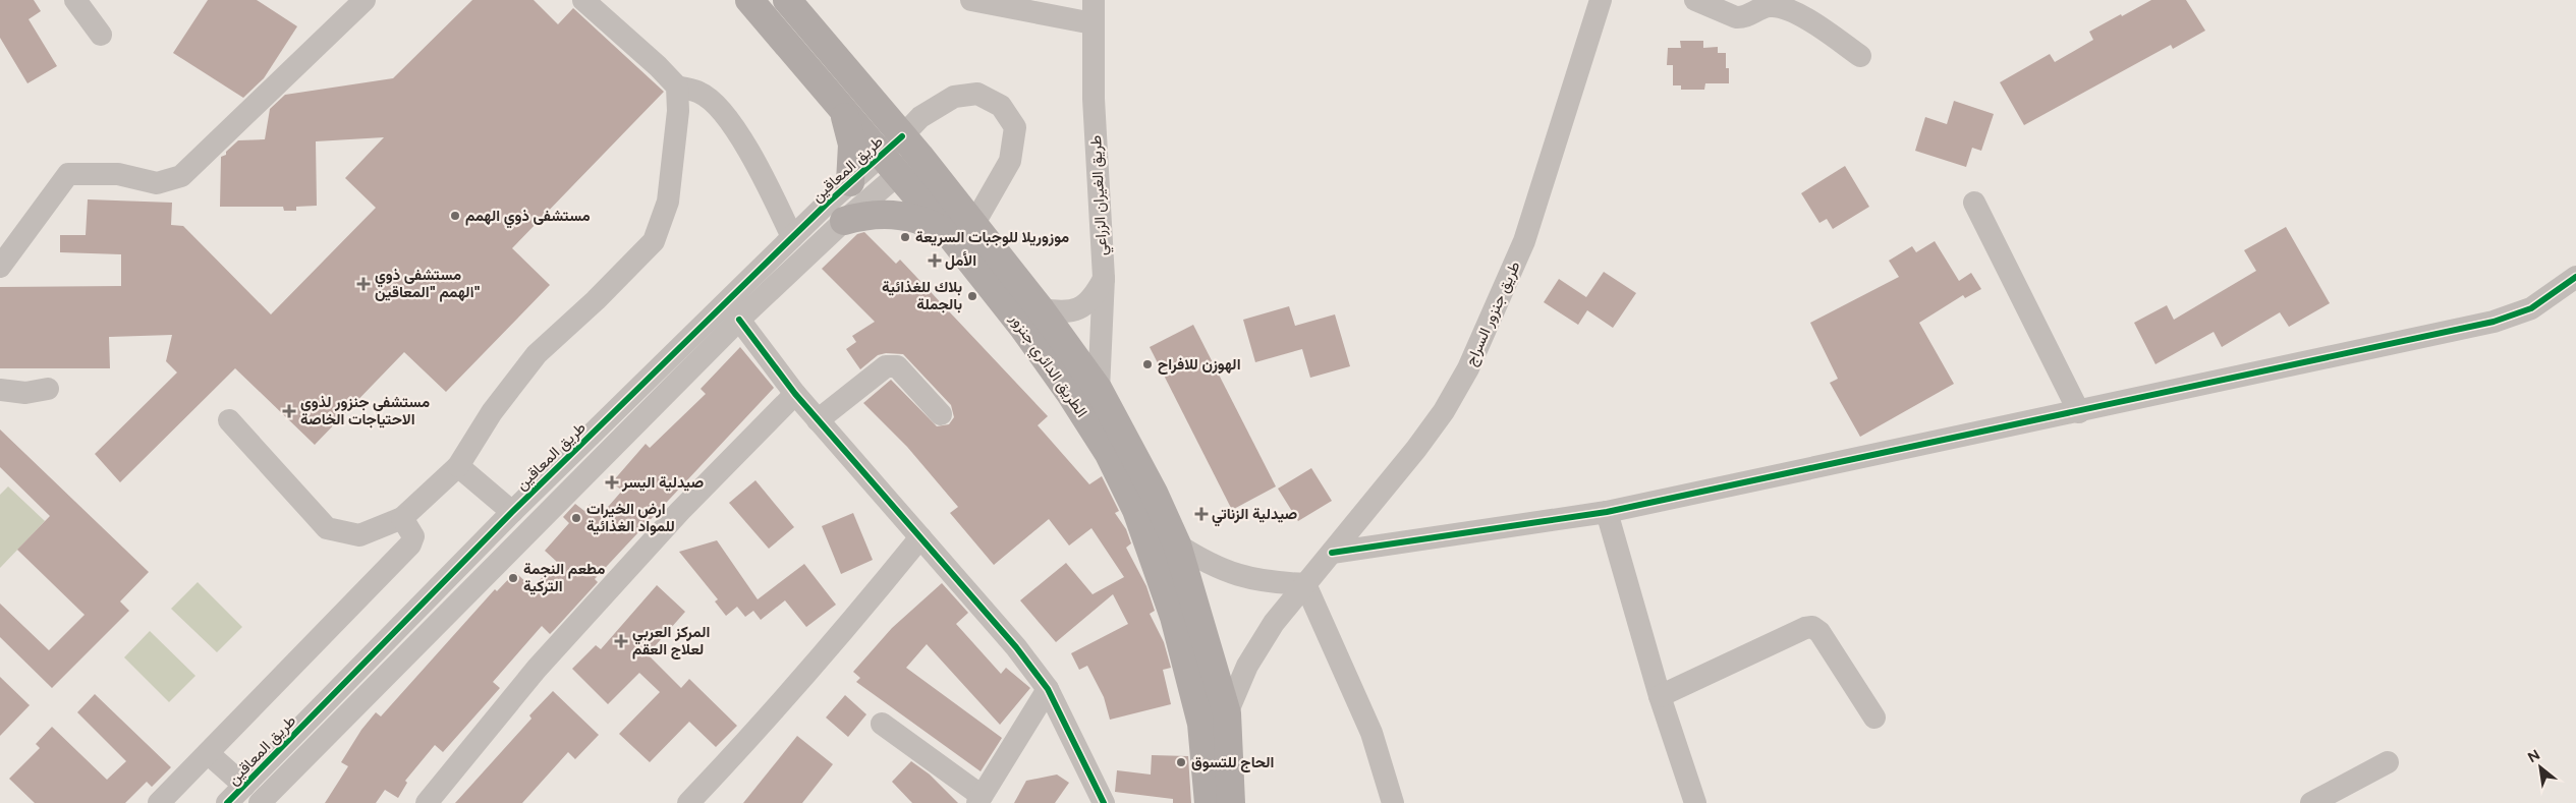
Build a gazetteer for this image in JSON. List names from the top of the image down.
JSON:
{
  "streets": {
    "main road": ["الطريق الدائري جنزور"],
    "street": ["طريق المعاقين", "طريق الغيران الزراعي", "طريق جنزور السراج"]
  },
  "crossings": [
    ["طريق المعاقين", "الطريق الدائري جنزور"],
    ["طريق الغيران الزراعي", "الطريق الدائري جنزور"],
    ["طريق جنزور السراج", "الطريق الدائري جنزور"]
  ],
  "places": {
    "other": [
      "مستشفى ذوي الهمم",
      "موزوريلا للوجبات السريعة",
      "بلاك للغذائية بالجملة",
      "الهوزن للافراح",
      "ارض الخيرات للمواد الغذائية",
      "مطعم النجمة التركية",
      "الحاج للتسوق"
    ],
    "health": [
      "الأمل",
      "مستشفى ذوي الهمم \"المعاقين\"",
      "مستشفي جنزور لذوي الاحتياجات الخاصة",
      "صيدلية اليسر",
      "صيدلية الزناتي",
      "المركز العربي لعلاج العقم"
    ]
  },
  "north": "top left"
}
